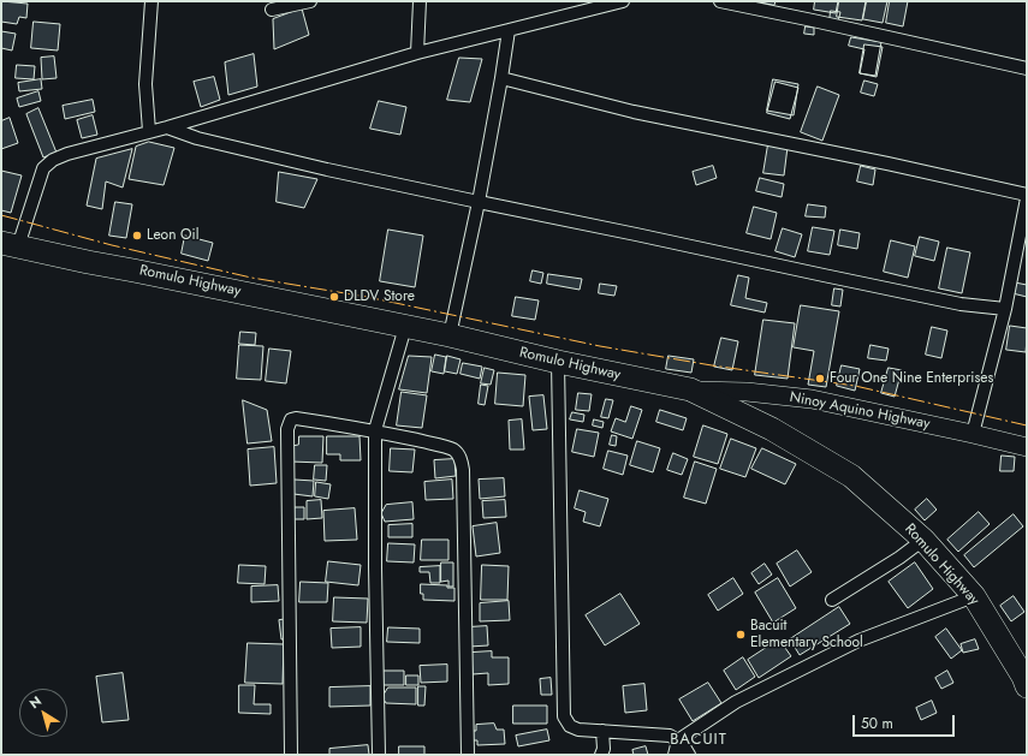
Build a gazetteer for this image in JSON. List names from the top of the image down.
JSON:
{
  "streets": {
    "highway": ["Romulo Highway"],
    "main road": ["Ninoy Aquino Highway"]
  },
  "crossings": [
    ["Romulo Highway", "Ninoy Aquino Highway"]
  ],
  "districts": ["BACUIT"],
  "places": [
    "Leon Oil",
    "DLDV Store",
    "Four One Nine Enterprises",
    "Bacuit Elementary School"
  ],
  "scale_bar": "50 m",
  "north": "top left"
}
